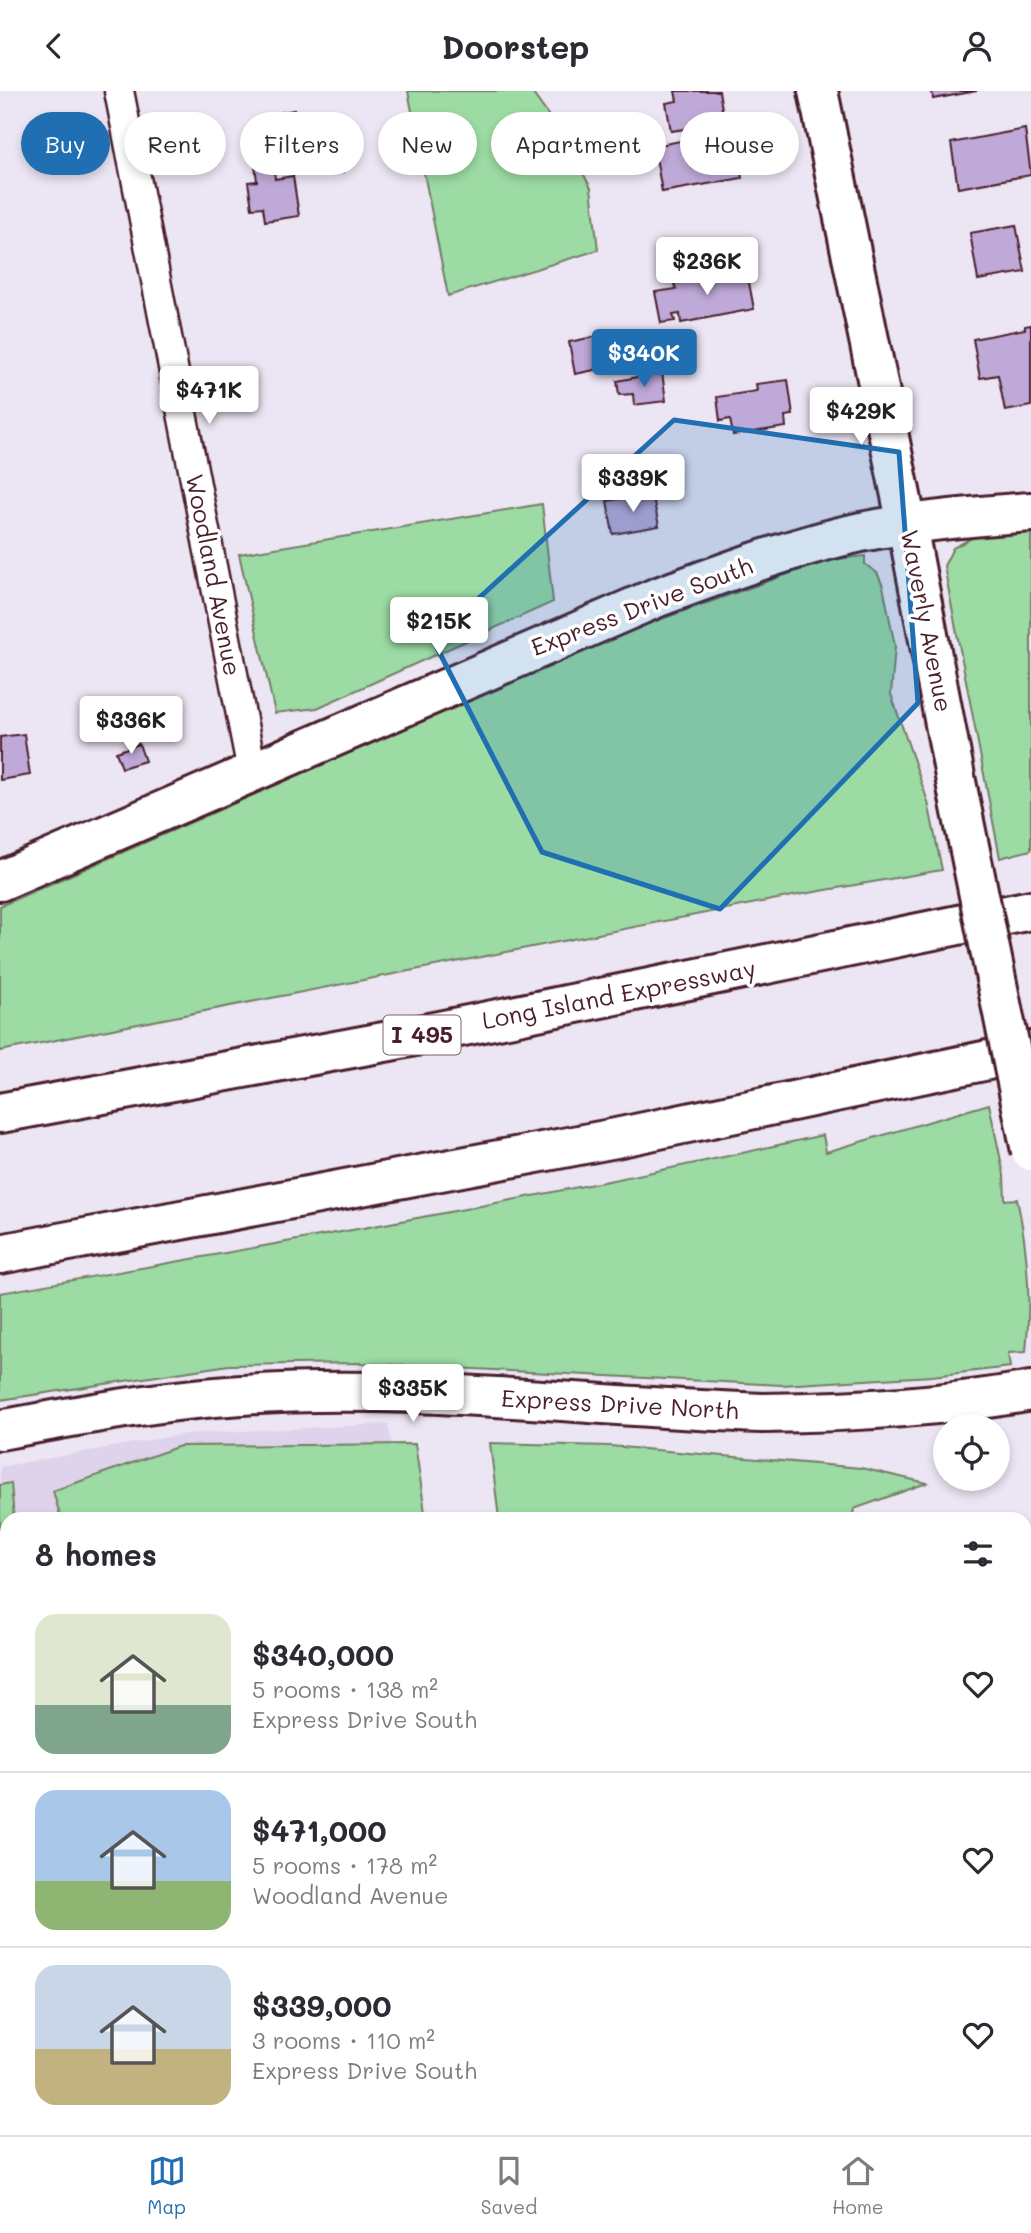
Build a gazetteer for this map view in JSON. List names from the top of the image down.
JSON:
{
  "streets": {
    "main road": [
      "Express Drive South",
      "Waverly Avenue",
      "Long Island Expressway",
      "I 495",
      "Express Drive North"
    ],
    "street": ["Woodland Avenue"]
  },
  "crossings": [
    ["Woodland Avenue", "Express Drive South"],
    ["Express Drive South", "Waverly Avenue"]
  ],
  "page": {
    "header": "Doorstep",
    "chip": [
      "Buy",
      "Rent",
      "Filters",
      "New",
      "Apartment",
      "House"
    ],
    "price": [
      "$236K",
      "$340K",
      "$471K",
      "$429K",
      "$339K",
      "$215K",
      "$336K",
      "$335K"
    ],
    "heading": "8 homes",
    "list": [
      {
        "name": "$340,000",
        "note": "5 rooms · 138 m² · Express Drive South"
      },
      {
        "name": "$471,000",
        "note": "5 rooms · 178 m² · Woodland Avenue"
      },
      {
        "name": "$339,000",
        "note": "3 rooms · 110 m² · Express Drive South"
      }
    ],
    "tabs": ["Map", "Saved", "Home"]
  }
}
